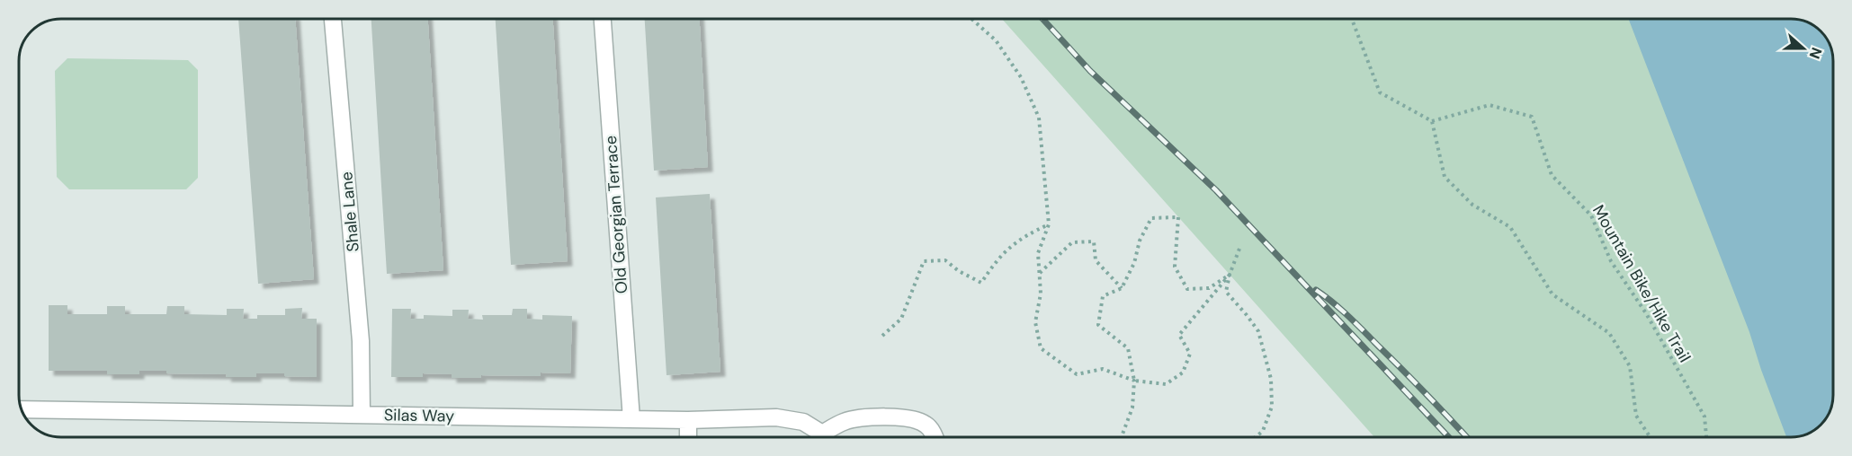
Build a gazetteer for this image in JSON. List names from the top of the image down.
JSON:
{
  "streets": {
    "street": ["Shale Lane", "Old Georgian Terrace", "Silas Way"],
    "path": ["Mountain Bike/Hike Trail"]
  },
  "crossings": [
    ["Shale Lane", "Silas Way"],
    ["Old Georgian Terrace", "Silas Way"]
  ],
  "north": "right"
}
